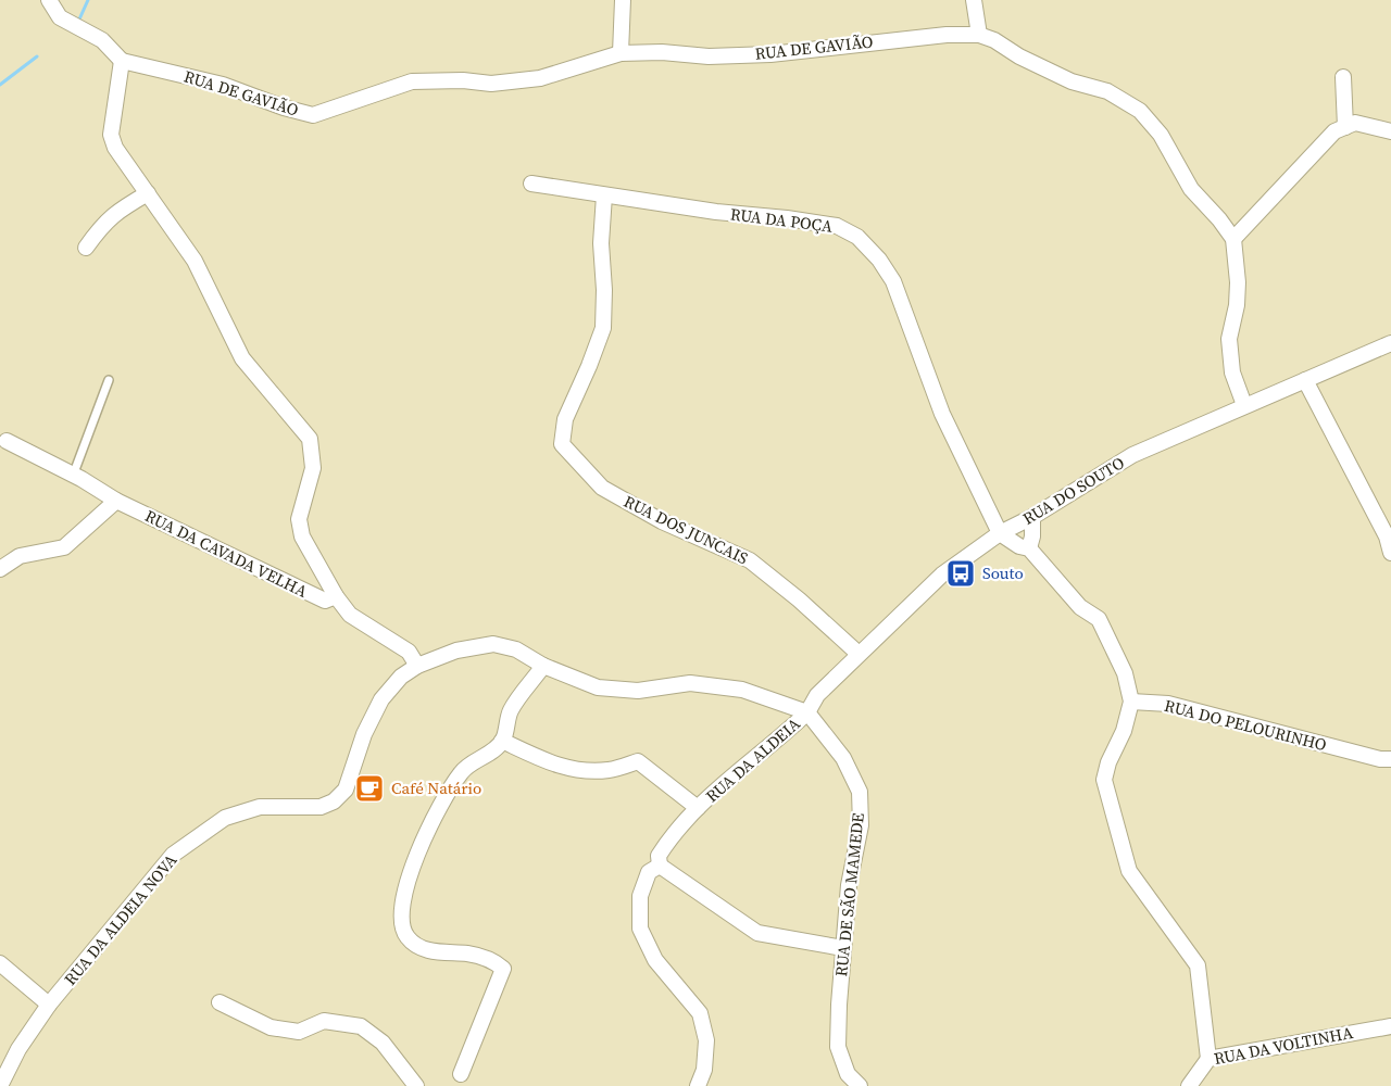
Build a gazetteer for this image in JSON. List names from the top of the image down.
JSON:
{
  "streets": {
    "street": [
      "RUA DE GAVIÃO",
      "RUA DA POÇA",
      "RUA DO SOUTO",
      "RUA DOS JUNCAIS",
      "RUA DA CAVADA VELHA",
      "RUA DO PELOURINHO",
      "RUA DA ALDEIA",
      "RUA DE SÃO MAMEDE",
      "RUA DA ALDEIA NOVA",
      "RUA DA VOLTINHA"
    ]
  },
  "crossings": [
    ["RUA DE GAVIÃO", "RUA DA CAVADA VELHA"],
    ["RUA DA POÇA", "RUA DO SOUTO"],
    ["RUA DA POÇA", "RUA DOS JUNCAIS"],
    ["RUA DO SOUTO", "RUA DOS JUNCAIS"],
    ["RUA DO SOUTO", "RUA DA ALDEIA"],
    ["RUA DO SOUTO", "RUA DE SÃO MAMEDE"],
    ["RUA DO SOUTO", "RUA DA ALDEIA NOVA"],
    ["RUA DA CAVADA VELHA", "RUA DA ALDEIA NOVA"],
    ["RUA DA ALDEIA", "RUA DE SÃO MAMEDE"],
    ["RUA DA ALDEIA", "RUA DA ALDEIA NOVA"],
    ["RUA DE SÃO MAMEDE", "RUA DA ALDEIA NOVA"]
  ],
  "places": {
    "bus stop": ["Souto"],
    "cafe": ["Café Natário"]
  }
}
